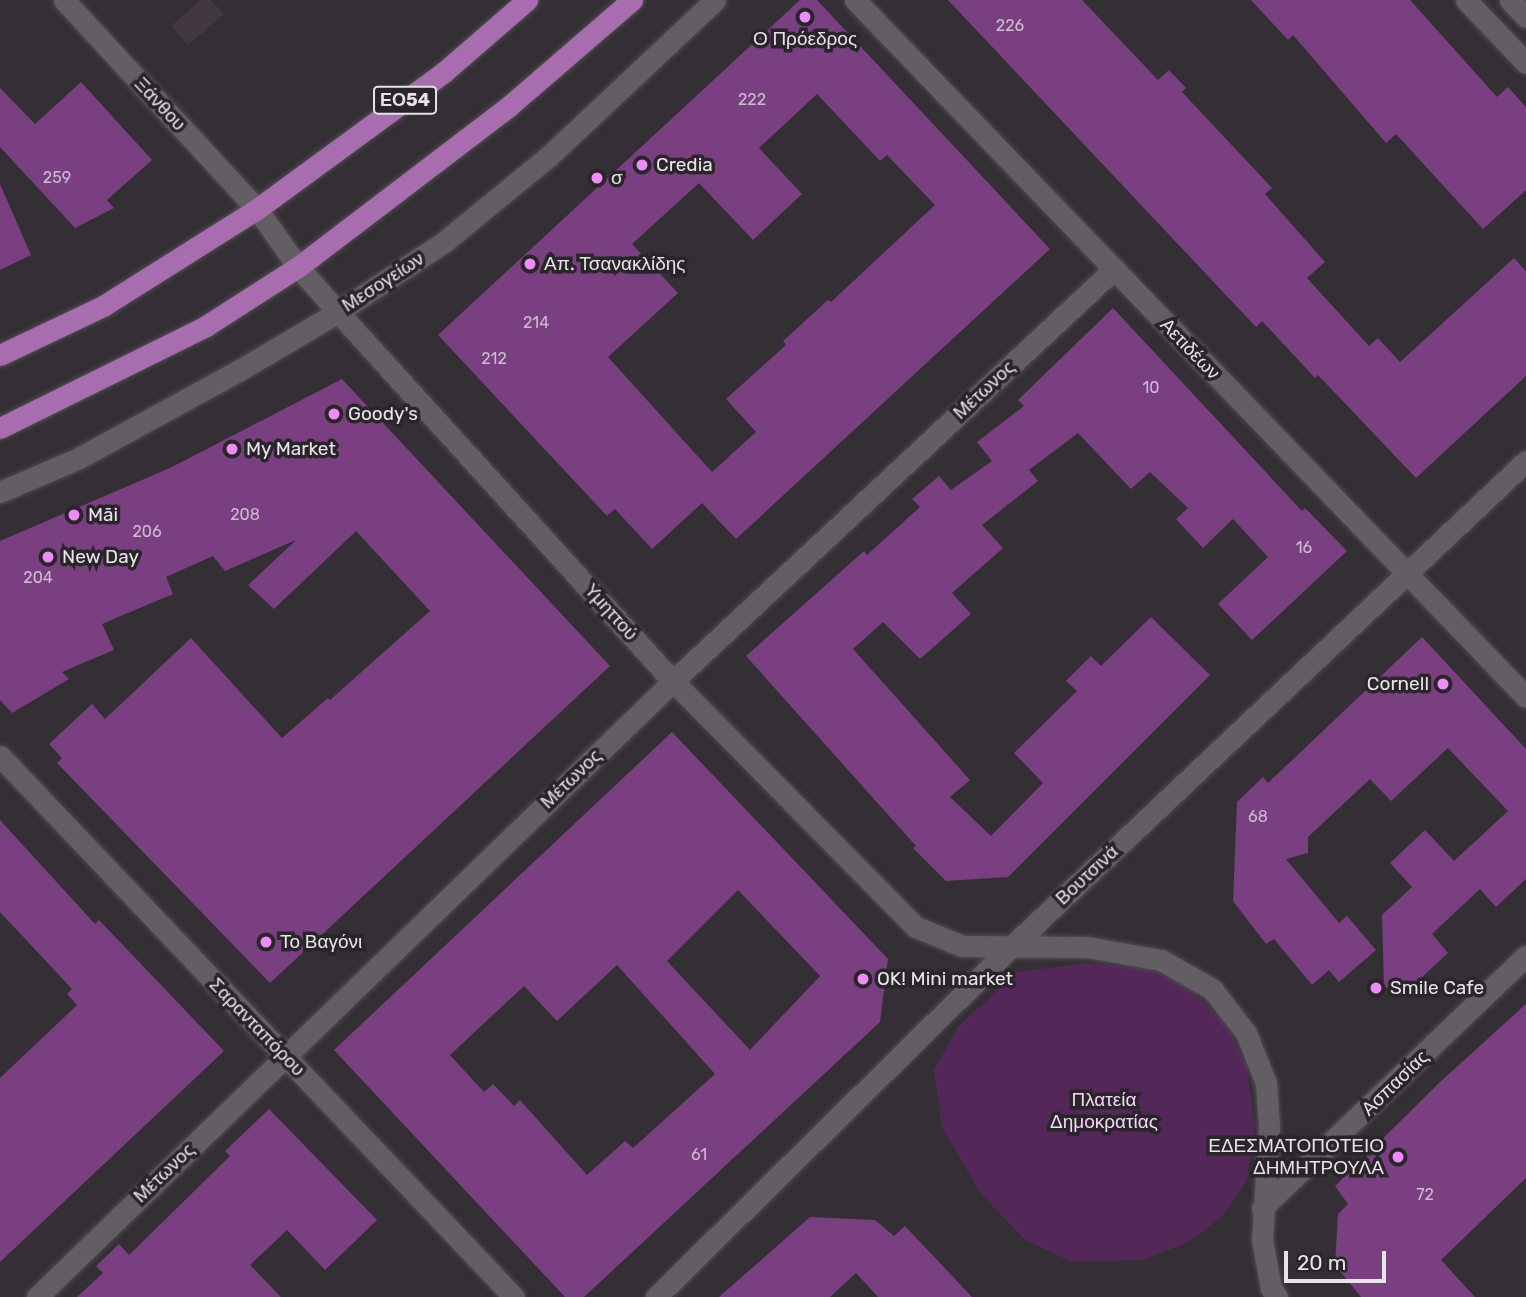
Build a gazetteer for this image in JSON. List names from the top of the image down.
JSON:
{
  "streets": {
    "main road": ["ΕΟ54"],
    "street": [
      "Ξάνθου",
      "Μεσογείων",
      "Αετιδέων",
      "Μέτωνος",
      "Υμηττού",
      "Βουτσινά",
      "Σαρανταπόρου",
      "Ασπασίας"
    ]
  },
  "crossings": [
    ["ΕΟ54", "Ξάνθου"],
    ["ΕΟ54", "Υμηττού"],
    ["Ξάνθου", "Υμηττού"],
    ["Μεσογείων", "Υμηττού"],
    ["Αετιδέων", "Μέτωνος"],
    ["Αετιδέων", "Βουτσινά"],
    ["Μέτωνος", "Υμηττού"],
    ["Μέτωνος", "Σαρανταπόρου"],
    ["Υμηττού", "Βουτσινά"],
    ["Υμηττού", "Ασπασίας"]
  ],
  "parks": ["Πλατεία Δημοκρατίας"],
  "places": [
    "Ο Πρόεδρος",
    "Credia",
    "σ",
    "Απ. Τσανακλίδης",
    "Goody's",
    "My Market",
    "Māi",
    "New Day",
    "Cornell",
    "Το Βαγόνι",
    "OK! Mini market",
    "Smile Cafe",
    "ΕΔΕΣΜΑΤΟΠΟΤΕΙΟ ΔΗΜΗΤΡΟΥΛΑ"
  ],
  "house_numbers": [
    "226",
    "222",
    "259",
    "214",
    "212",
    "10",
    "208",
    "206",
    "16",
    "204",
    "68",
    "61",
    "72"
  ],
  "scale_bar": "20 m"
}
